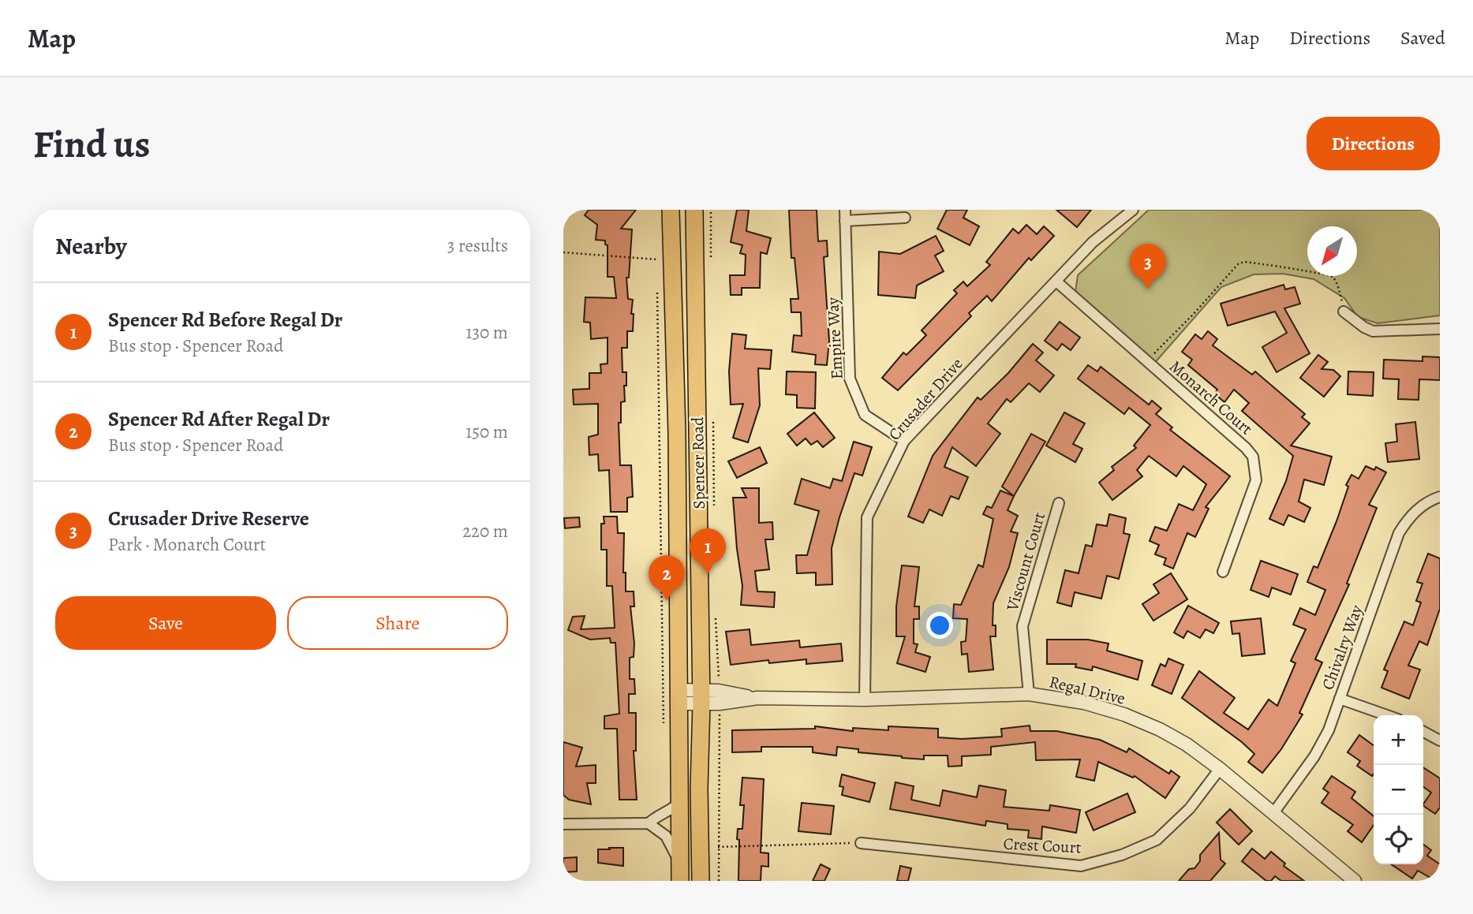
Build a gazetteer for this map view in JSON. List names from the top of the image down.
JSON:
{
  "streets": {
    "main road": ["Spencer Road"],
    "street": [
      "Empire Way",
      "Monarch Court",
      "Crusader Drive",
      "Viscount Court",
      "Chivalry Way",
      "Regal Drive",
      "Crest Court"
    ]
  },
  "crossings": [
    ["Empire Way", "Crusader Drive"],
    ["Monarch Court", "Crusader Drive"],
    ["Crusader Drive", "Regal Drive"],
    ["Spencer Road", "Regal Drive"],
    ["Viscount Court", "Regal Drive"],
    ["Chivalry Way", "Regal Drive"],
    ["Regal Drive", "Crest Court"]
  ],
  "north": "bottom left",
  "page": {
    "header": "Map",
    "nav": ["Map", "Directions", "Saved"],
    "buttons": [
      "Directions",
      ["Save", "Share"]
    ],
    "title": "Find us",
    "heading": ["Nearby", "3 results"],
    "pins": ["3", "1", "2"],
    "list": [
      {
        "mark": "1",
        "name": "Spencer Rd Before Regal Dr",
        "note": "Bus stop · Spencer Road",
        "value": "130 m"
      },
      {
        "mark": "2",
        "name": "Spencer Rd After Regal Dr",
        "note": "Bus stop · Spencer Road",
        "value": "150 m"
      },
      {
        "mark": "3",
        "name": "Crusader Drive Reserve",
        "note": "Park · Monarch Court",
        "value": "220 m"
      }
    ],
    "map_buttons": ["+", "−"]
  }
}
